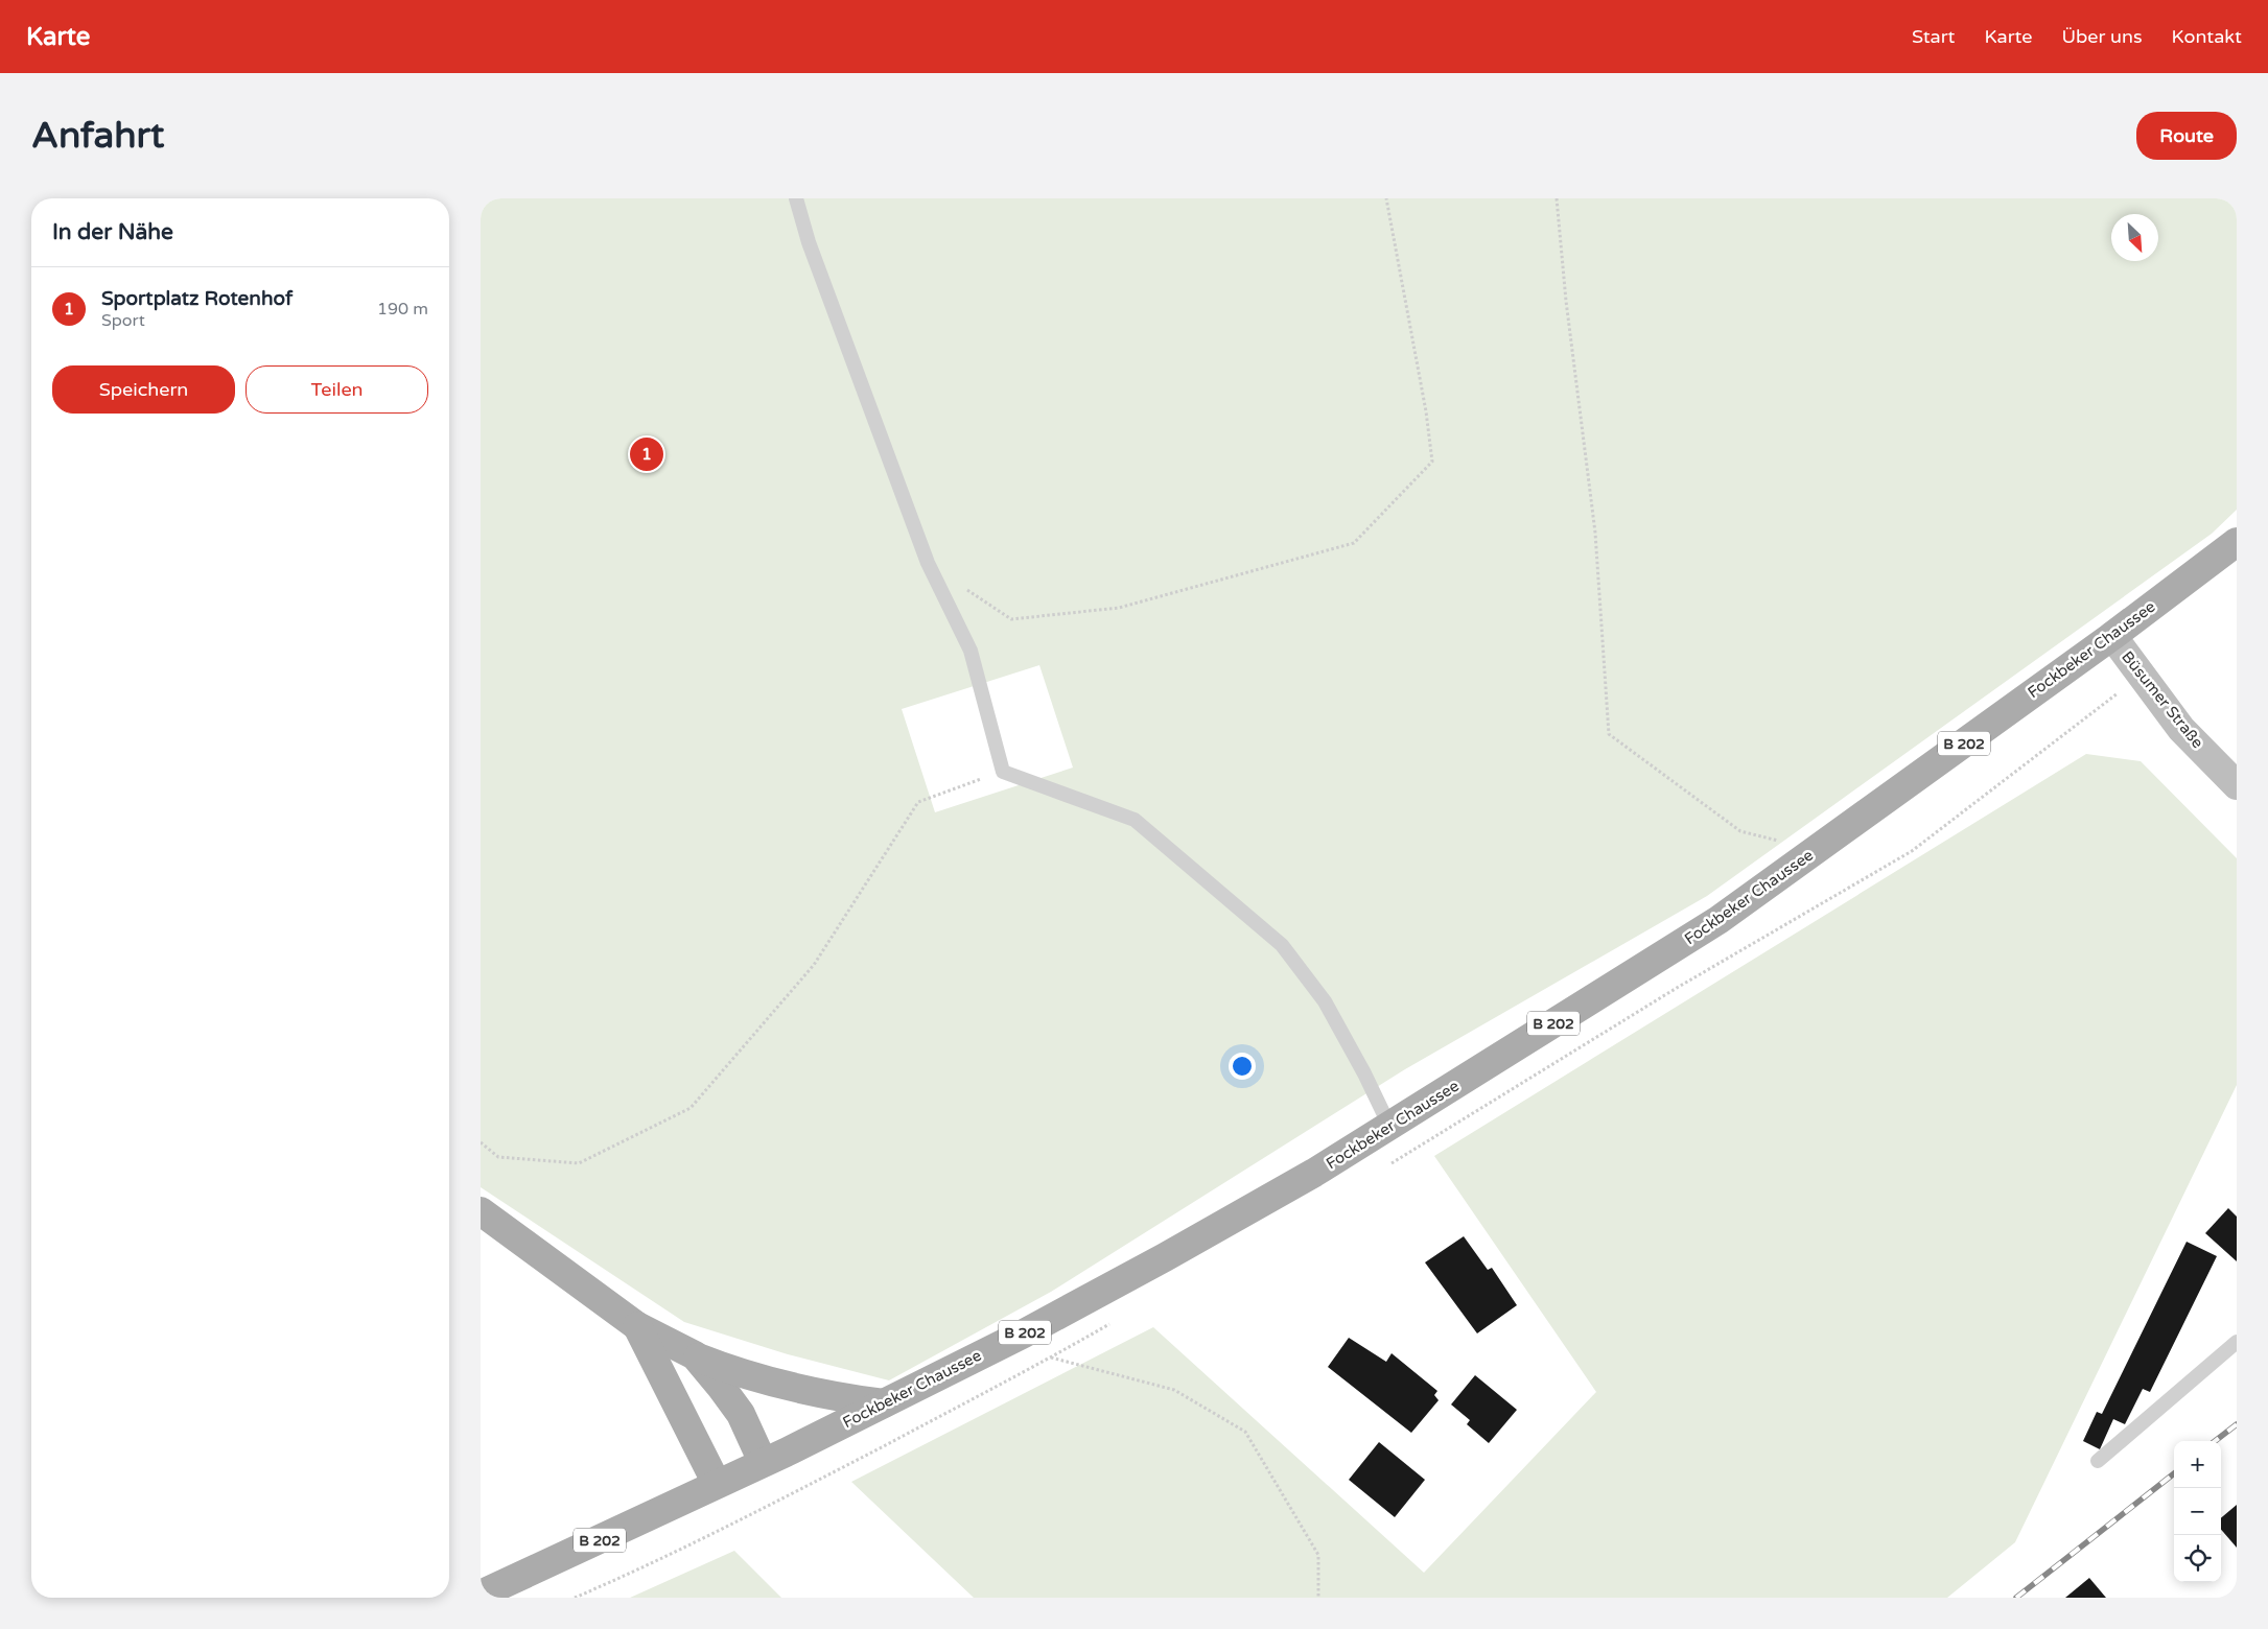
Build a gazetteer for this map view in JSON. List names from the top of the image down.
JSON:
{
  "streets": {
    "main road": ["Fockbeker Chaussee", "B 202"],
    "street": ["Büsumer Straße"]
  },
  "crossings": [
    ["Fockbeker Chaussee", "Büsumer Straße"]
  ],
  "north": "bottom right",
  "page": {
    "header": "Karte",
    "nav": [
      "Start",
      "Karte",
      "Über uns",
      "Kontakt"
    ],
    "buttons": [
      "Route",
      ["Speichern", "Teilen"]
    ],
    "title": "Anfahrt",
    "heading": "In der Nähe",
    "list": [
      {
        "mark": "1",
        "name": "Sportplatz Rotenhof",
        "note": "Sport",
        "value": "190 m"
      }
    ],
    "pins": "1",
    "map_buttons": ["+", "−"]
  }
}
